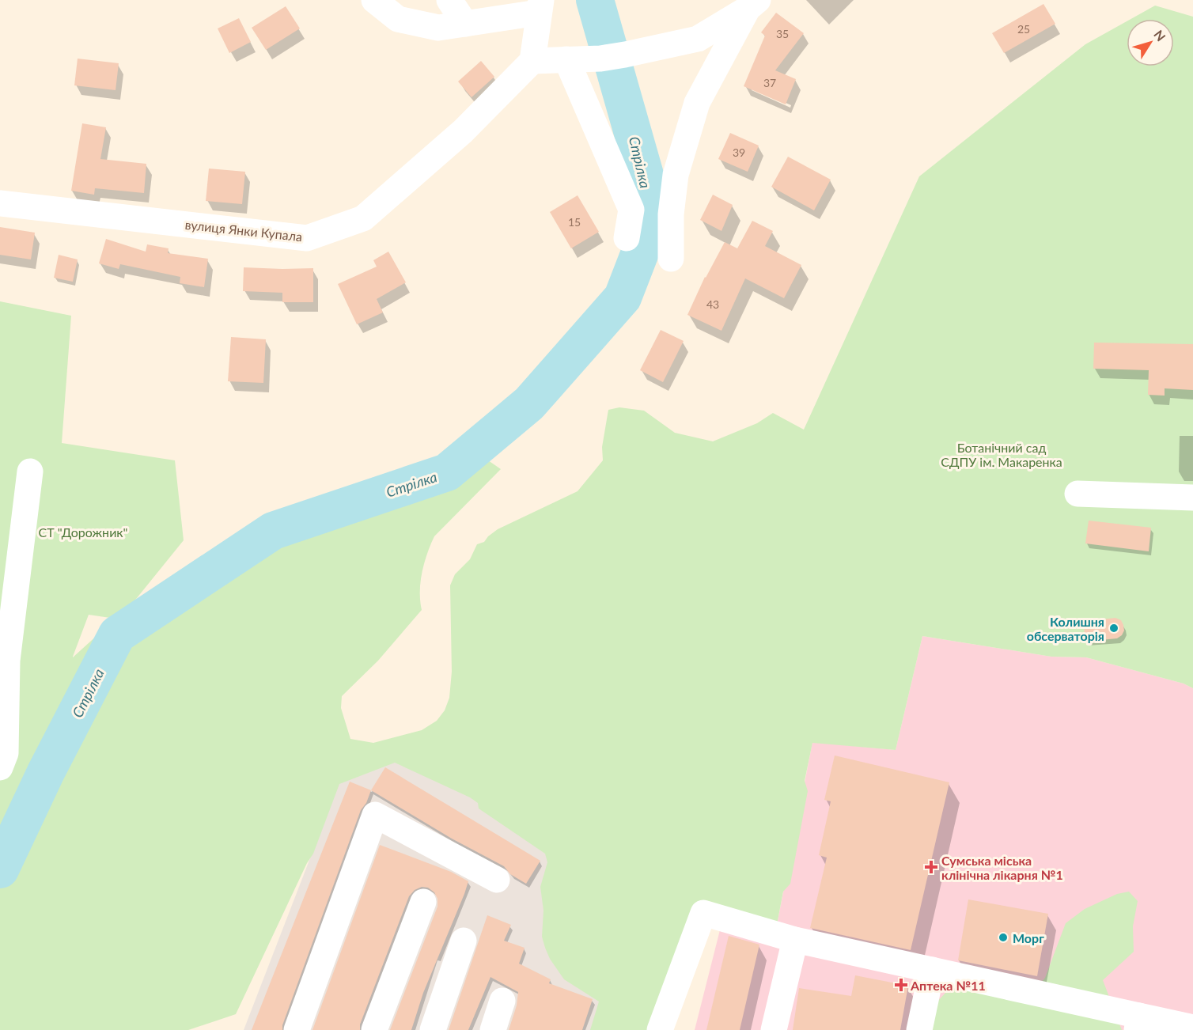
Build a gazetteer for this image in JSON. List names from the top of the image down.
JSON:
{
  "streets": {
    "street": ["вулиця Янки Купала"]
  },
  "water": ["Стрілка"],
  "parks": ["Ботанічний сад СДПУ ім. Макаренка", "СТ \"Дорожник\""],
  "places": {
    "other": ["Колишня обсерваторія", "Морг"],
    "health": ["Сумська міська клінічна лікарня №1", "Аптека №11"]
  },
  "house_numbers": [
    "25",
    "35",
    "37",
    "39",
    "15",
    "43"
  ],
  "north": "top right"
}
